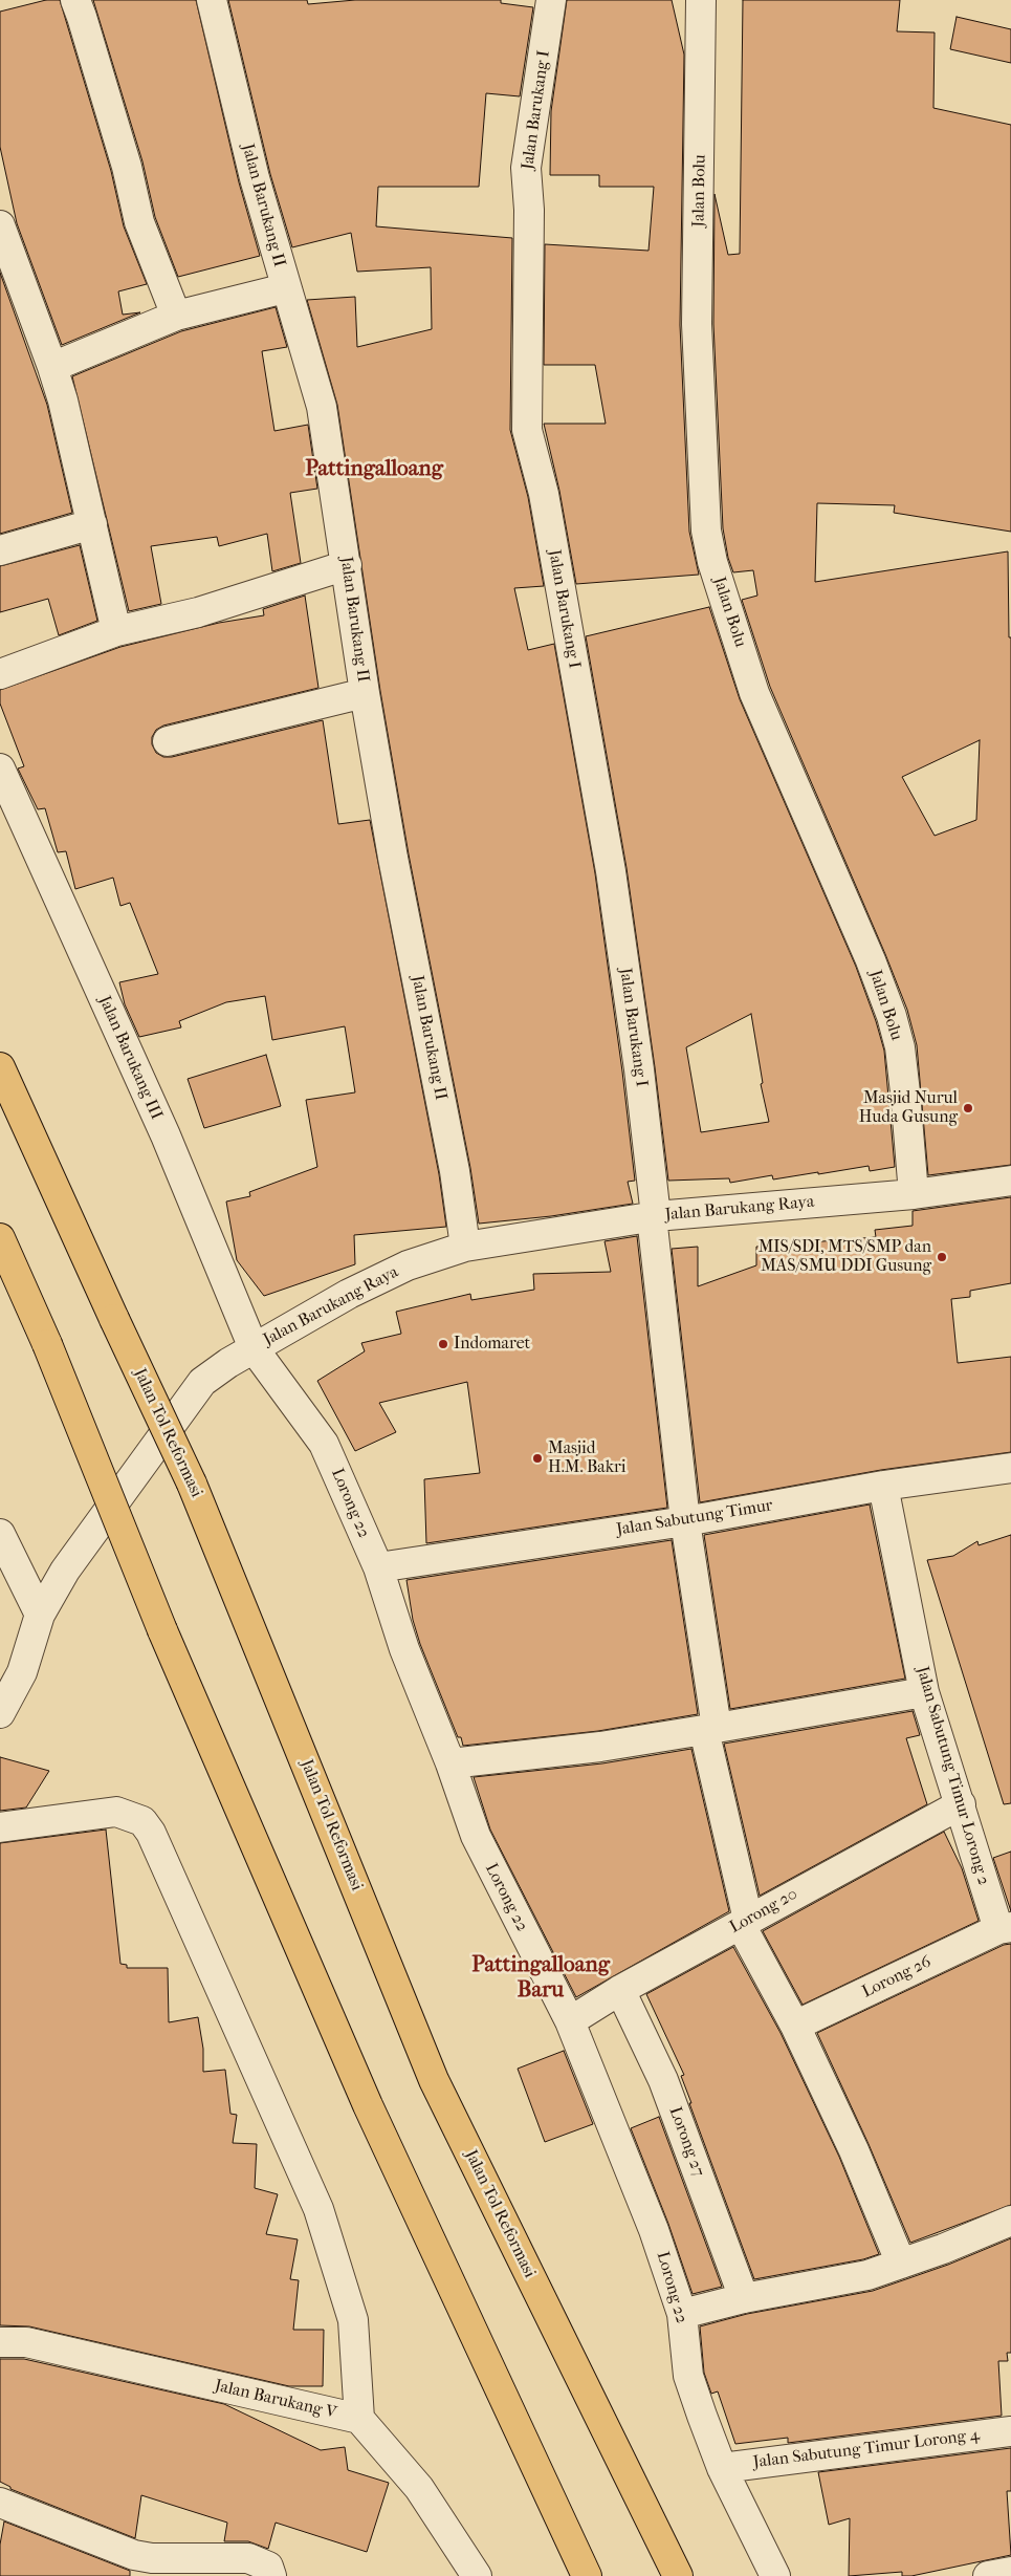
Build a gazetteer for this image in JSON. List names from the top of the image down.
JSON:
{
  "streets": {
    "highway": ["Jalan Tol Reformasi"],
    "street": [
      "Jalan Barukang I",
      "Jalan Bolu",
      "Jalan Barukang II",
      "Jalan Barukang III",
      "Jalan Barukang Raya",
      "Lorong 22",
      "Jalan Sabutung Timur",
      "Jalan Sabutung Timur Lorong 2",
      "Lorong 20",
      "Lorong 26",
      "Lorong 27",
      "Jalan Barukang V",
      "Jalan Sabutung Timur Lorong 4"
    ]
  },
  "crossings": [
    ["Jalan Barukang I", "Jalan Barukang Raya"],
    ["Jalan Barukang I", "Jalan Sabutung Timur"],
    ["Jalan Barukang I", "Lorong 20"],
    ["Jalan Barukang I", "Lorong 26"],
    ["Jalan Bolu", "Jalan Barukang Raya"],
    ["Jalan Barukang II", "Jalan Barukang Raya"],
    ["Jalan Barukang III", "Jalan Barukang Raya"],
    ["Jalan Barukang III", "Lorong 22"],
    ["Jalan Barukang Raya", "Lorong 22"],
    ["Lorong 22", "Jalan Sabutung Timur"],
    ["Lorong 22", "Lorong 20"],
    ["Lorong 22", "Jalan Sabutung Timur Lorong 4"],
    ["Jalan Sabutung Timur", "Jalan Sabutung Timur Lorong 2"],
    ["Jalan Sabutung Timur Lorong 2", "Lorong 20"],
    ["Jalan Sabutung Timur Lorong 2", "Lorong 26"],
    ["Lorong 20", "Lorong 27"]
  ],
  "districts": ["Pattingalloang", "Pattingalloang Baru"],
  "places": [
    "Masjid Nurul Huda Gusung",
    "MIS/SDI, MTS/SMP dan MAS/SMU DDI Gusung",
    "Indomaret",
    "Masjid H.M. Bakri"
  ]
}
